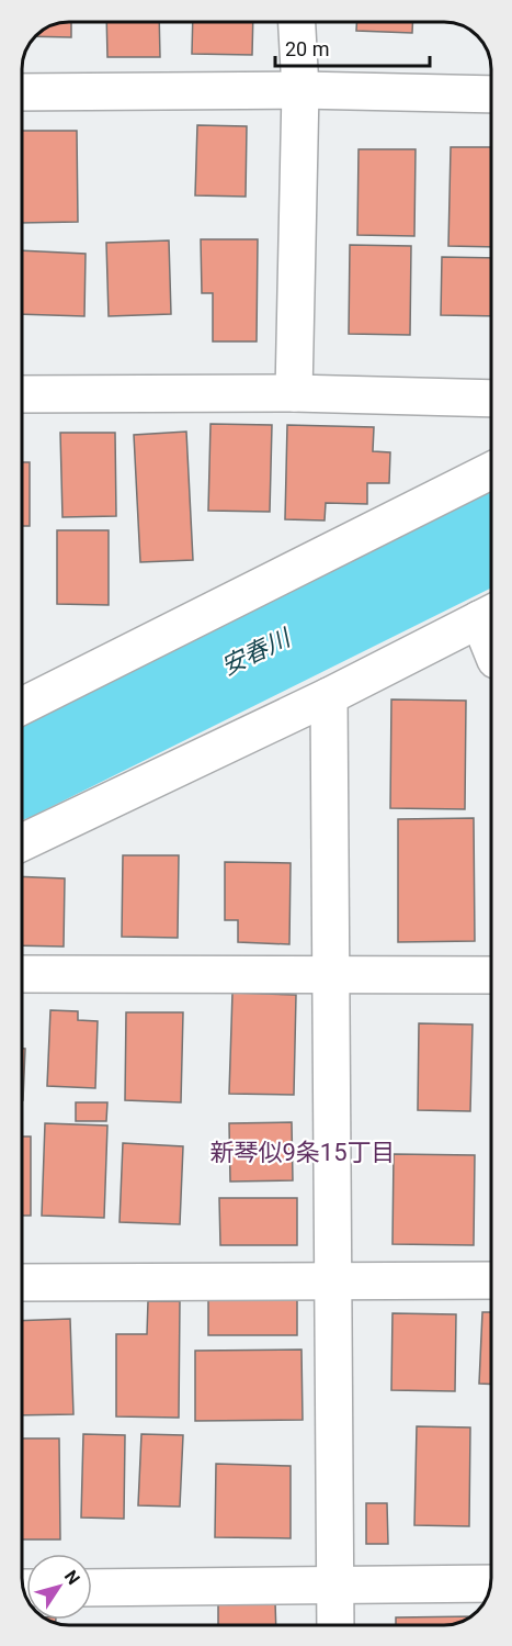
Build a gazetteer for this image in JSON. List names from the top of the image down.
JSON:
{
  "districts": ["新琴似9条15丁目"],
  "water": ["安春川"],
  "scale_bar": "20 m",
  "north": "top right"
}
